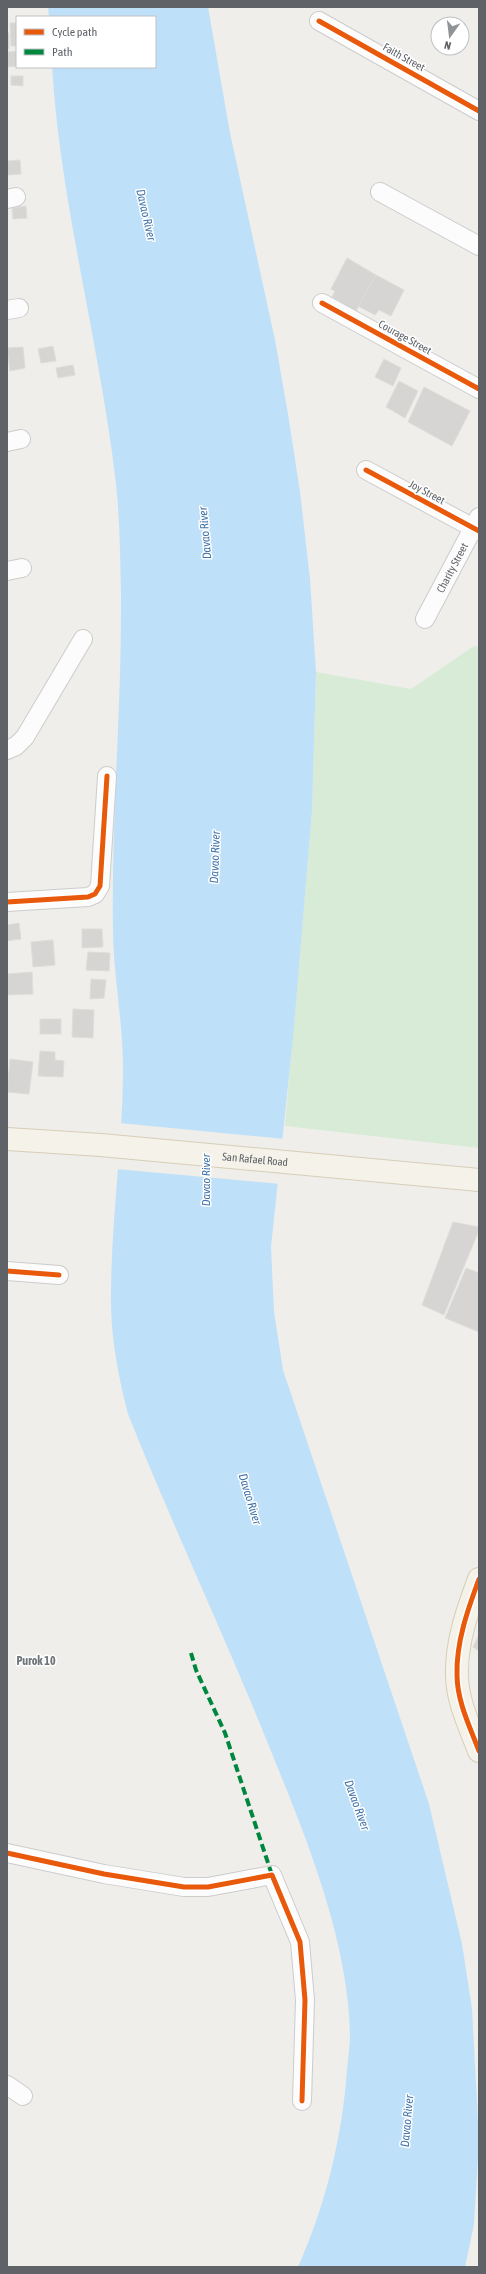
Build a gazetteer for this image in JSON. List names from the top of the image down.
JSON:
{
  "streets": {
    "main road": ["San Rafael Road"],
    "street": [
      "Faith Street",
      "Courage Street",
      "Joy Street",
      "Charity Street"
    ]
  },
  "crossings": [
    ["Joy Street", "Charity Street"]
  ],
  "districts": ["Purok 10"],
  "water": ["Davao River"],
  "legend": ["Cycle path", "Path"],
  "north": "bottom"
}
